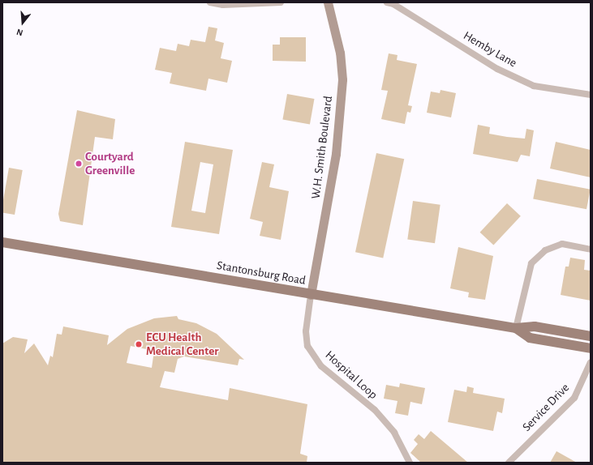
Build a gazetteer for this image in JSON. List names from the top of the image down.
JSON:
{
  "streets": {
    "main road": ["Stantonsburg Road"],
    "street": [
      "Hemby Lane",
      "W.H. Smith Boulevard",
      "Hospital Loop",
      "Service Drive"
    ]
  },
  "crossings": [
    ["W.H. Smith Boulevard", "Stantonsburg Road"],
    ["W.H. Smith Boulevard", "Hospital Loop"],
    ["Stantonsburg Road", "Hospital Loop"]
  ],
  "places": ["Courtyard Greenville", "ECU Health Medical Center"],
  "north": "bottom"
}
